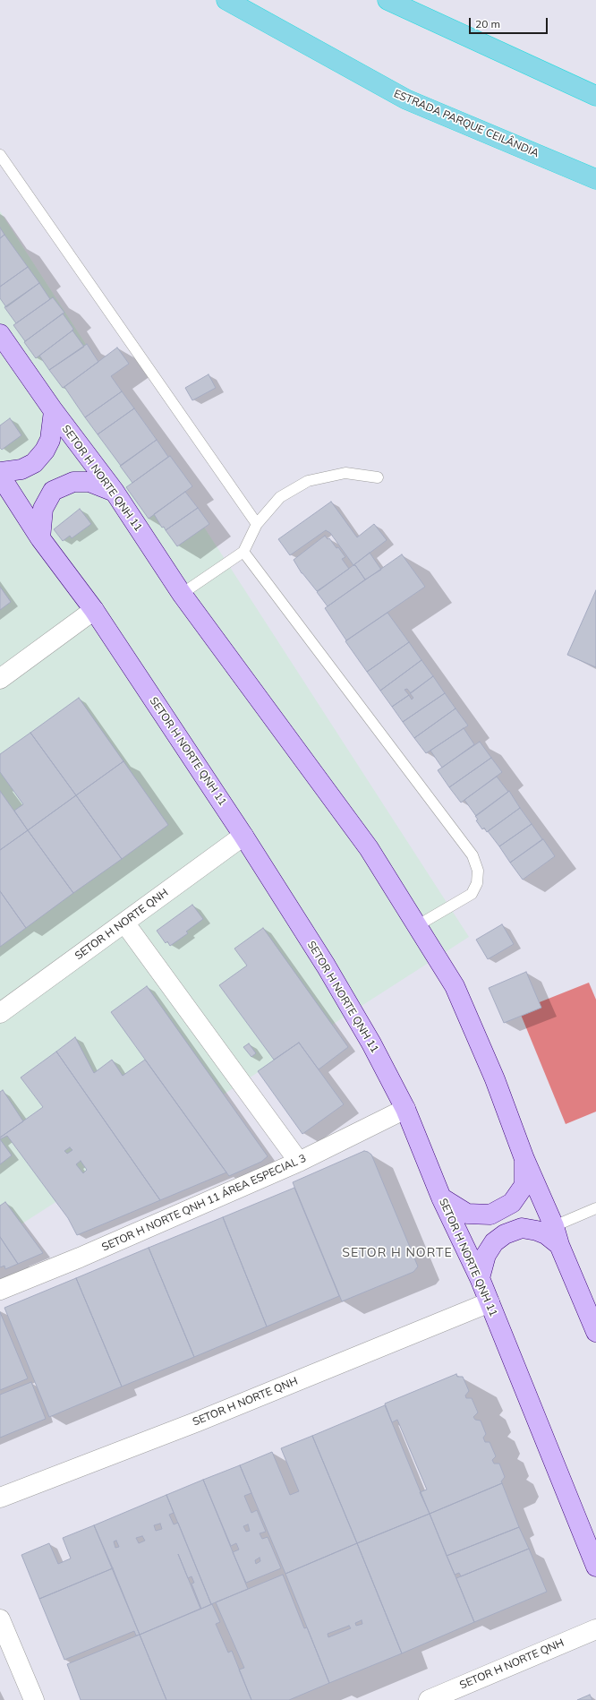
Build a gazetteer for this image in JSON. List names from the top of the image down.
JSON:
{
  "streets": {
    "highway": ["ESTRADA PARQUE CEILÂNDIA"],
    "street": ["SETOR H NORTE QNH 11", "SETOR H NORTE QNH", "SETOR H NORTE QNH 11 ÁREA ESPECIAL 3"]
  },
  "crossings": [
    ["SETOR H NORTE QNH 11", "SETOR H NORTE QNH"],
    ["SETOR H NORTE QNH 11", "SETOR H NORTE QNH 11 ÁREA ESPECIAL 3"]
  ],
  "districts": ["SETOR H NORTE"],
  "scale_bar": "20 m"
}
